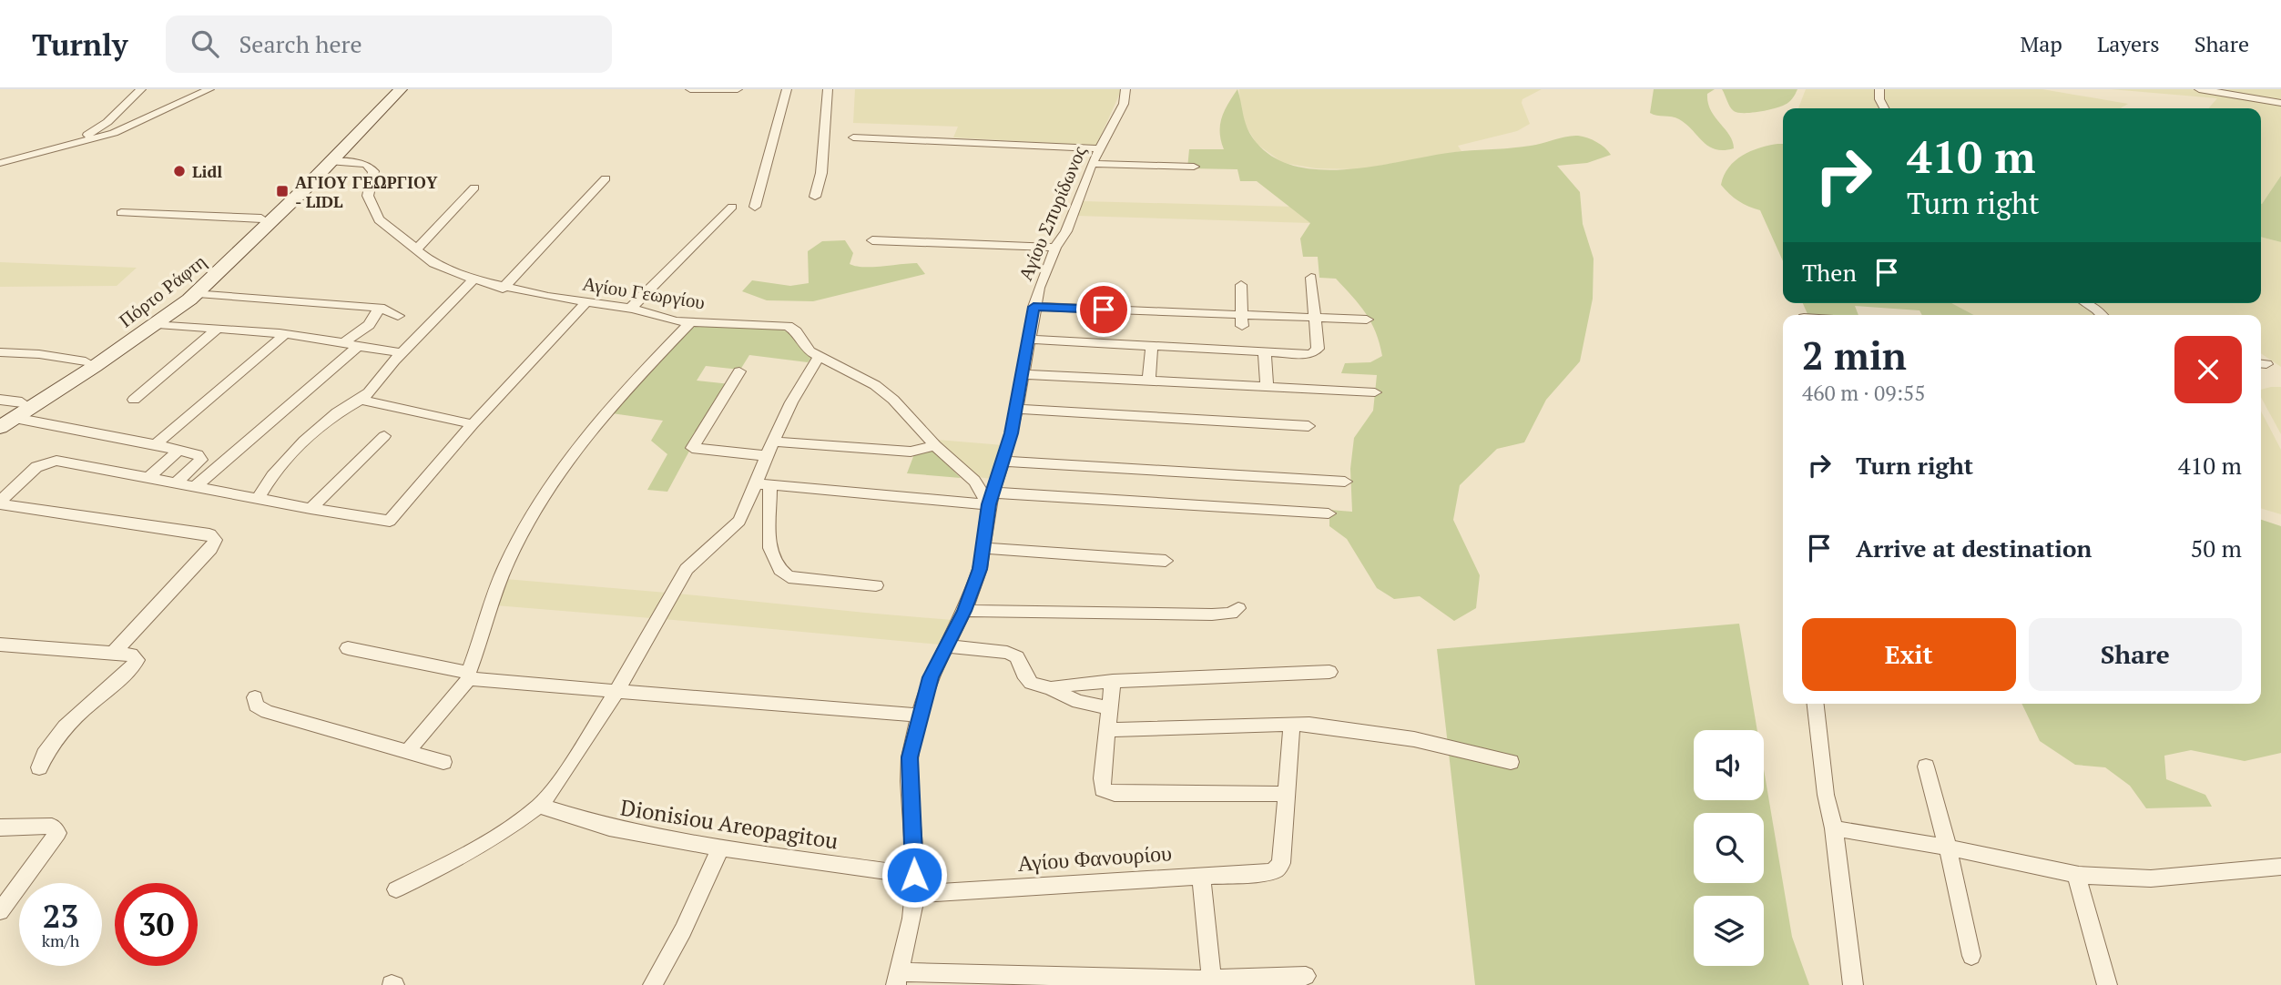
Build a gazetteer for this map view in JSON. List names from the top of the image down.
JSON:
{
  "streets": {
    "main road": ["Πόρτο Ράφτη"],
    "street": [
      "Αγίου Σπυρίδωνος",
      "Αγίου Γεωργίου",
      "Dionisiou Areopagitou",
      "Αγίου Φανουρίου"
    ]
  },
  "crossings": [
    ["Αγίου Σπυρίδωνος", "Αγίου Γεωργίου"],
    ["Αγίου Σπυρίδωνος", "Dionisiou Areopagitou"],
    ["Αγίου Σπυρίδωνος", "Αγίου Φανουρίου"],
    ["Πόρτο Ράφτη", "Αγίου Γεωργίου"]
  ],
  "places": {
    "other": ["Lidl"],
    "transit": ["ΑΓΙΟΥ ΓΕΩΡΓΙΟΥ - LIDL"]
  },
  "page": {
    "header": "Turnly",
    "search": "Search here",
    "nav": ["Map", "Layers", "Share"],
    "turn": ["410 m", "Turn right"],
    "then": "Then",
    "heading": ["2 min", "460 m · 09:55"],
    "list": [
      {
        "name": "Turn right",
        "value": "410 m"
      },
      {
        "name": "Arrive at destination",
        "value": "50 m"
      }
    ],
    "buttons": ["Exit", "Share"],
    "speed": "23 km/h",
    "limit": "30"
  }
}
